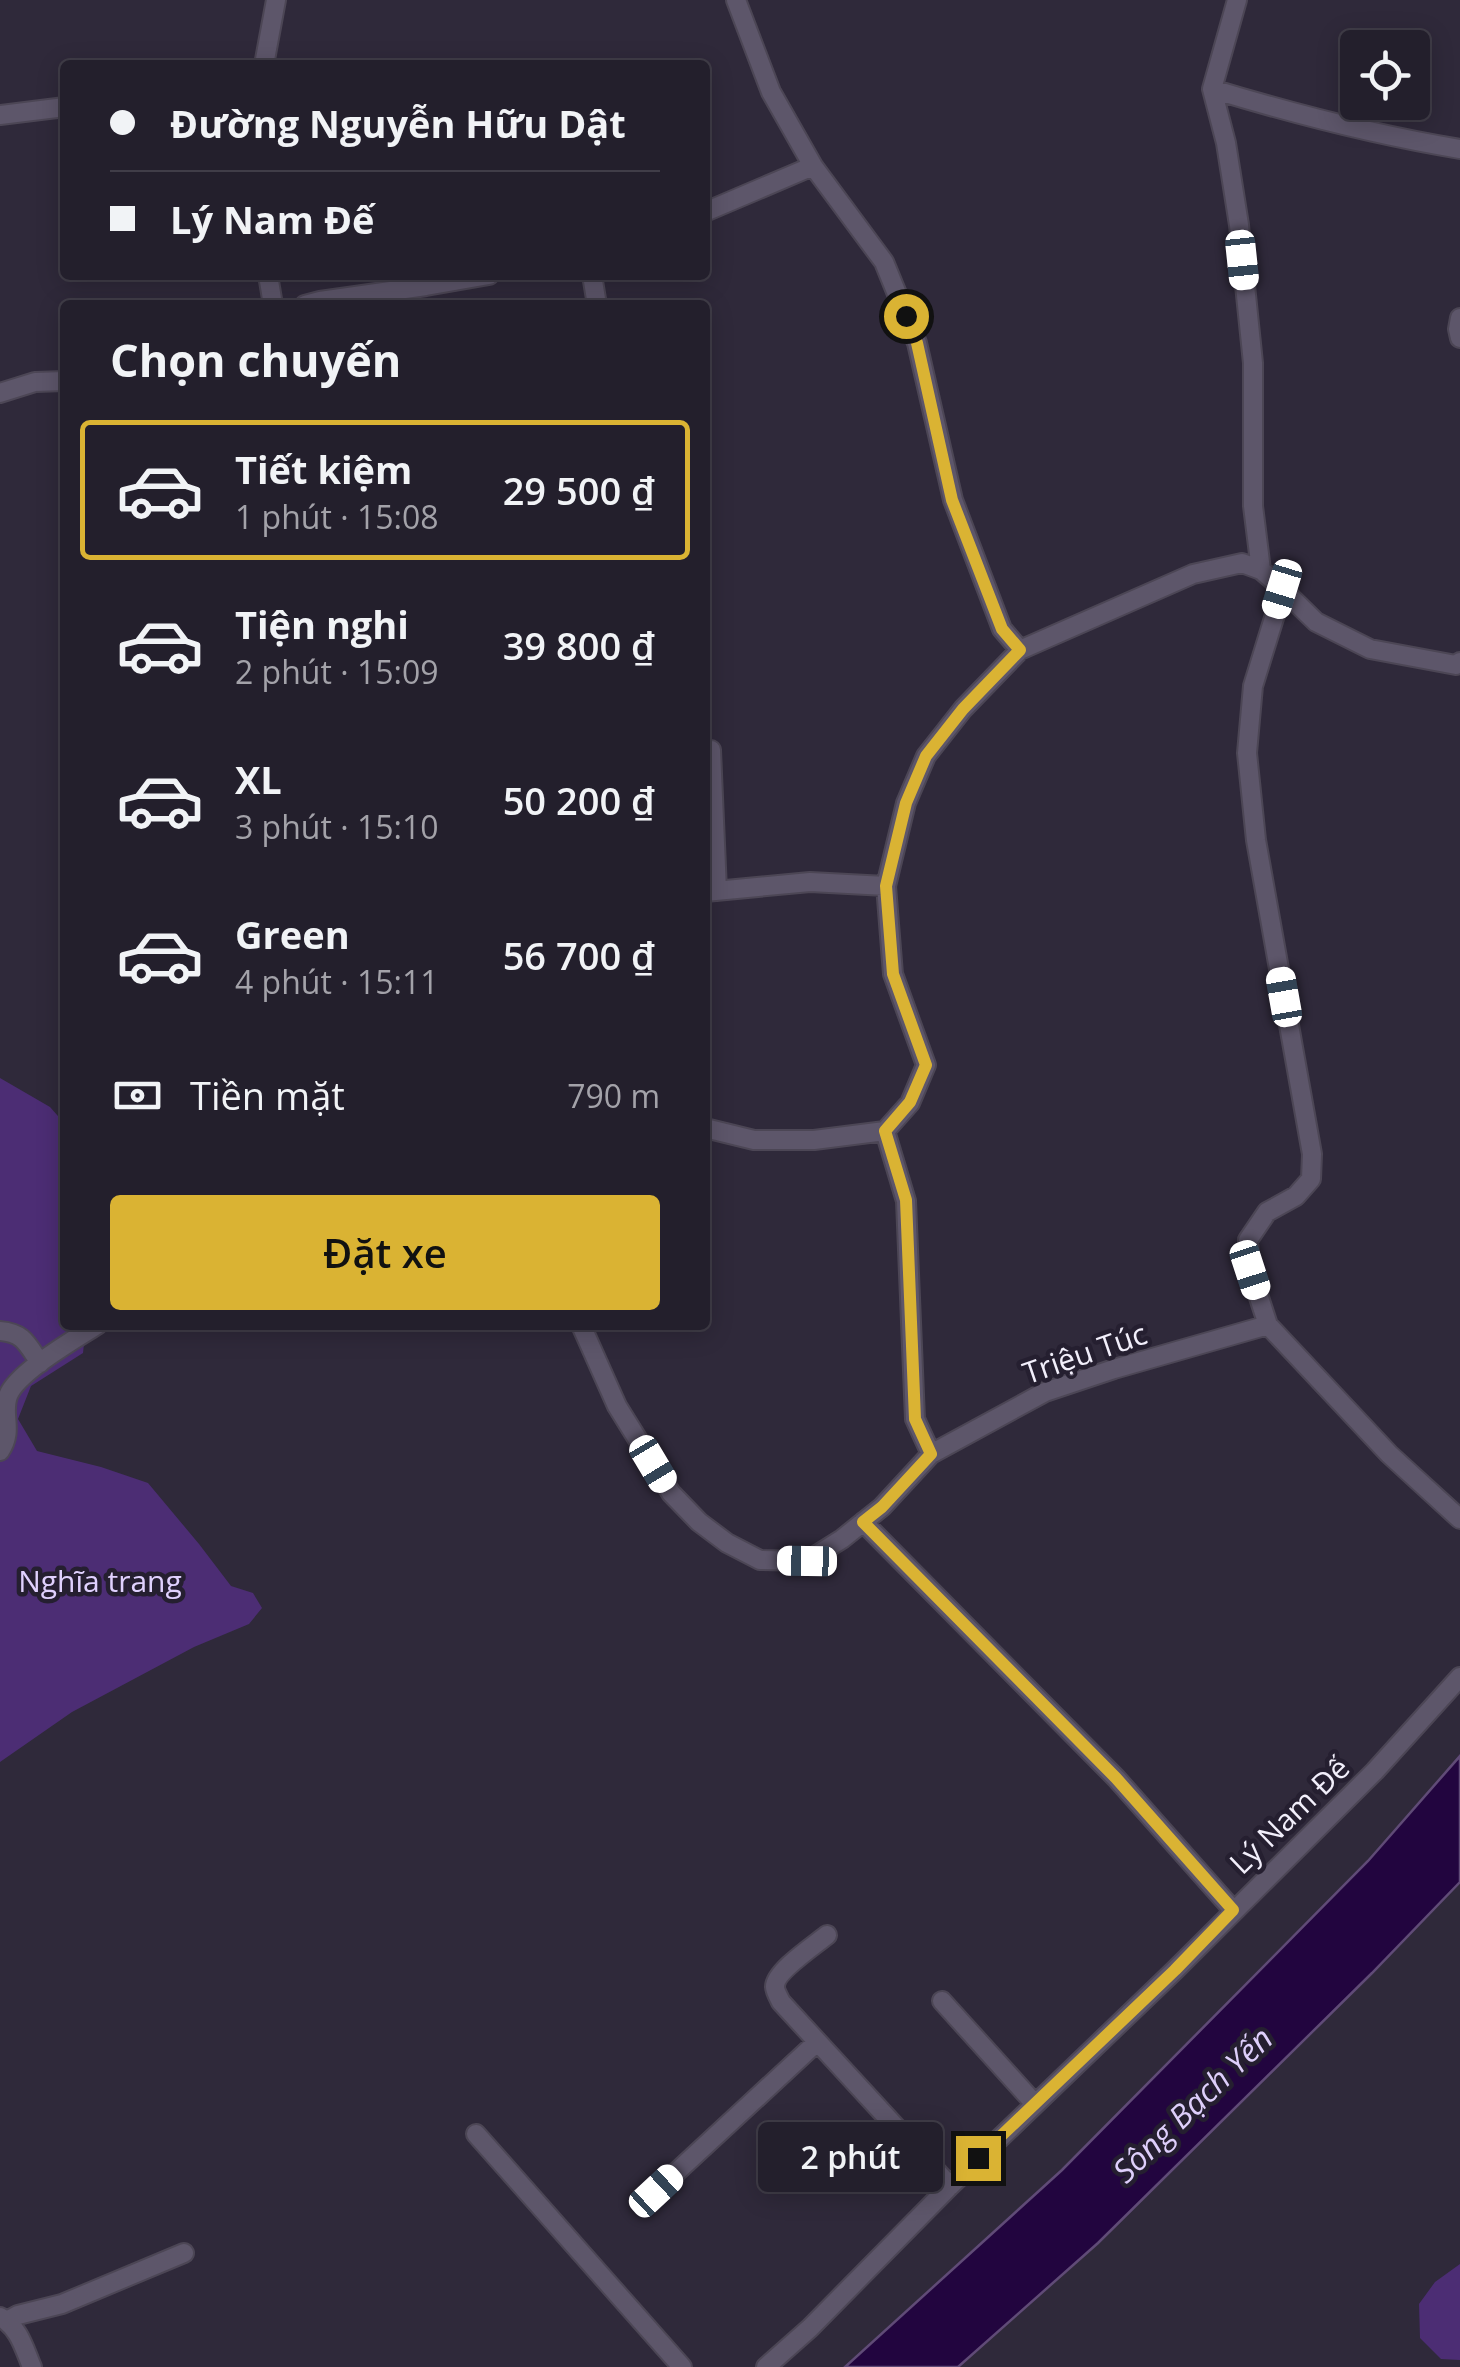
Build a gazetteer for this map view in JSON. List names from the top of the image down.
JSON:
{
  "streets": {
    "street": ["Triệu Túc", "Lý Nam Đế"]
  },
  "water": ["Sông Bạch Yến"],
  "parks": ["Nghĩa trang"],
  "page": {
    "banner": ["Đường Nguyễn Hữu Dật", "Lý Nam Đế"],
    "heading": "Chọn chuyến",
    "list": [
      {
        "name": "Tiết kiệm",
        "note": "1 phút · 15:08",
        "value": "29 500 ₫"
      },
      {
        "name": "Tiện nghi",
        "note": "2 phút · 15:09",
        "value": "39 800 ₫"
      },
      {
        "name": "XL",
        "note": "3 phút · 15:10",
        "value": "50 200 ₫"
      },
      {
        "name": "Green",
        "note": "4 phút · 15:11",
        "value": "56 700 ₫"
      }
    ],
    "pay": ["Tiền mặt", "790 m"],
    "buttons": "Đặt xe",
    "bubble": "2 phút"
  }
}
